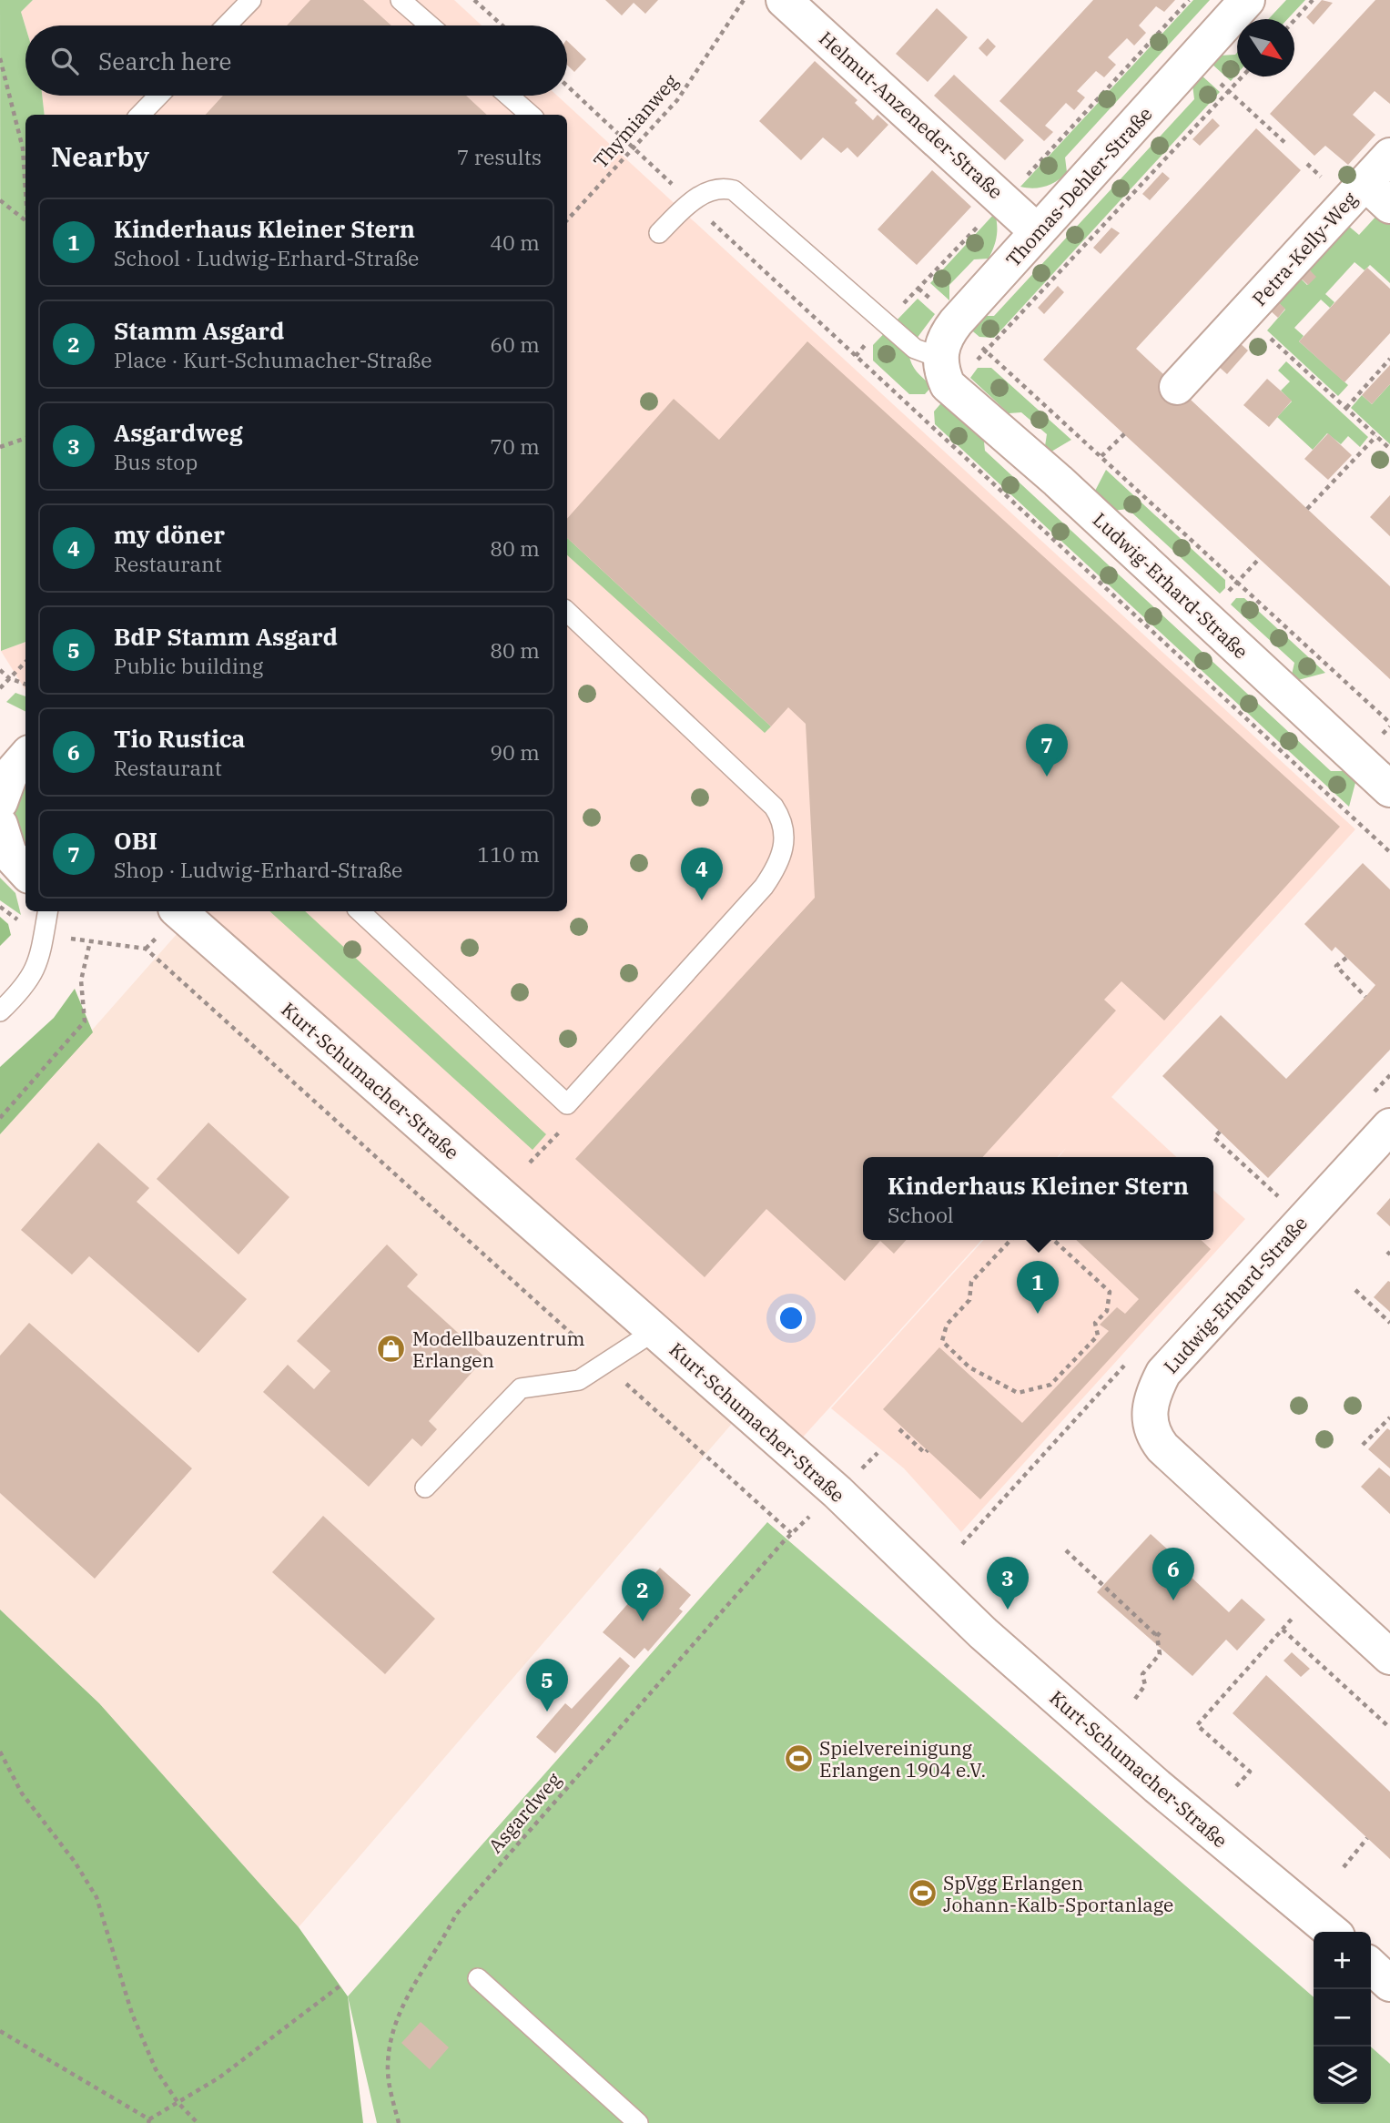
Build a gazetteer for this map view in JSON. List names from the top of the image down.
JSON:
{
  "streets": {
    "street": [
      "Helmut-Anzeneder-Straße",
      "Thomas-Dehler-Straße",
      "Petra-Kelly-Weg",
      "Ludwig-Erhard-Straße",
      "Kurt-Schumacher-Straße"
    ],
    "path": ["Thymianweg", "Asgardweg"]
  },
  "crossings": [
    ["Helmut-Anzeneder-Straße", "Thomas-Dehler-Straße"],
    ["Thomas-Dehler-Straße", "Ludwig-Erhard-Straße"]
  ],
  "places": {
    "shop": ["Modellbauzentrum Erlangen"],
    "sports": ["Spielvereinigung Erlangen 1904 e.V.", "SpVgg Erlangen Johann-Kalb-Sportanlage"]
  },
  "north": "bottom right",
  "page": {
    "search": "Search here",
    "heading": ["Nearby", "7 results"],
    "list": [
      {
        "mark": "1",
        "name": "Kinderhaus Kleiner Stern",
        "note": "School · Ludwig-Erhard-Straße",
        "value": "40 m"
      },
      {
        "mark": "2",
        "name": "Stamm Asgard",
        "note": "Place · Kurt-Schumacher-Straße",
        "value": "60 m"
      },
      {
        "mark": "3",
        "name": "Asgardweg",
        "note": "Bus stop",
        "value": "70 m"
      },
      {
        "mark": "4",
        "name": "my döner",
        "note": "Restaurant",
        "value": "80 m"
      },
      {
        "mark": "5",
        "name": "BdP Stamm Asgard",
        "note": "Public building",
        "value": "80 m"
      },
      {
        "mark": "6",
        "name": "Tio Rustica",
        "note": "Restaurant",
        "value": "90 m"
      },
      {
        "mark": "7",
        "name": "OBI",
        "note": "Shop · Ludwig-Erhard-Straße",
        "value": "110 m"
      }
    ],
    "pins": [
      "7",
      "4",
      "1",
      "6",
      "3",
      "2",
      "5"
    ],
    "popup": ["Kinderhaus Kleiner Stern", "School"],
    "map_buttons": ["+", "−"]
  }
}
